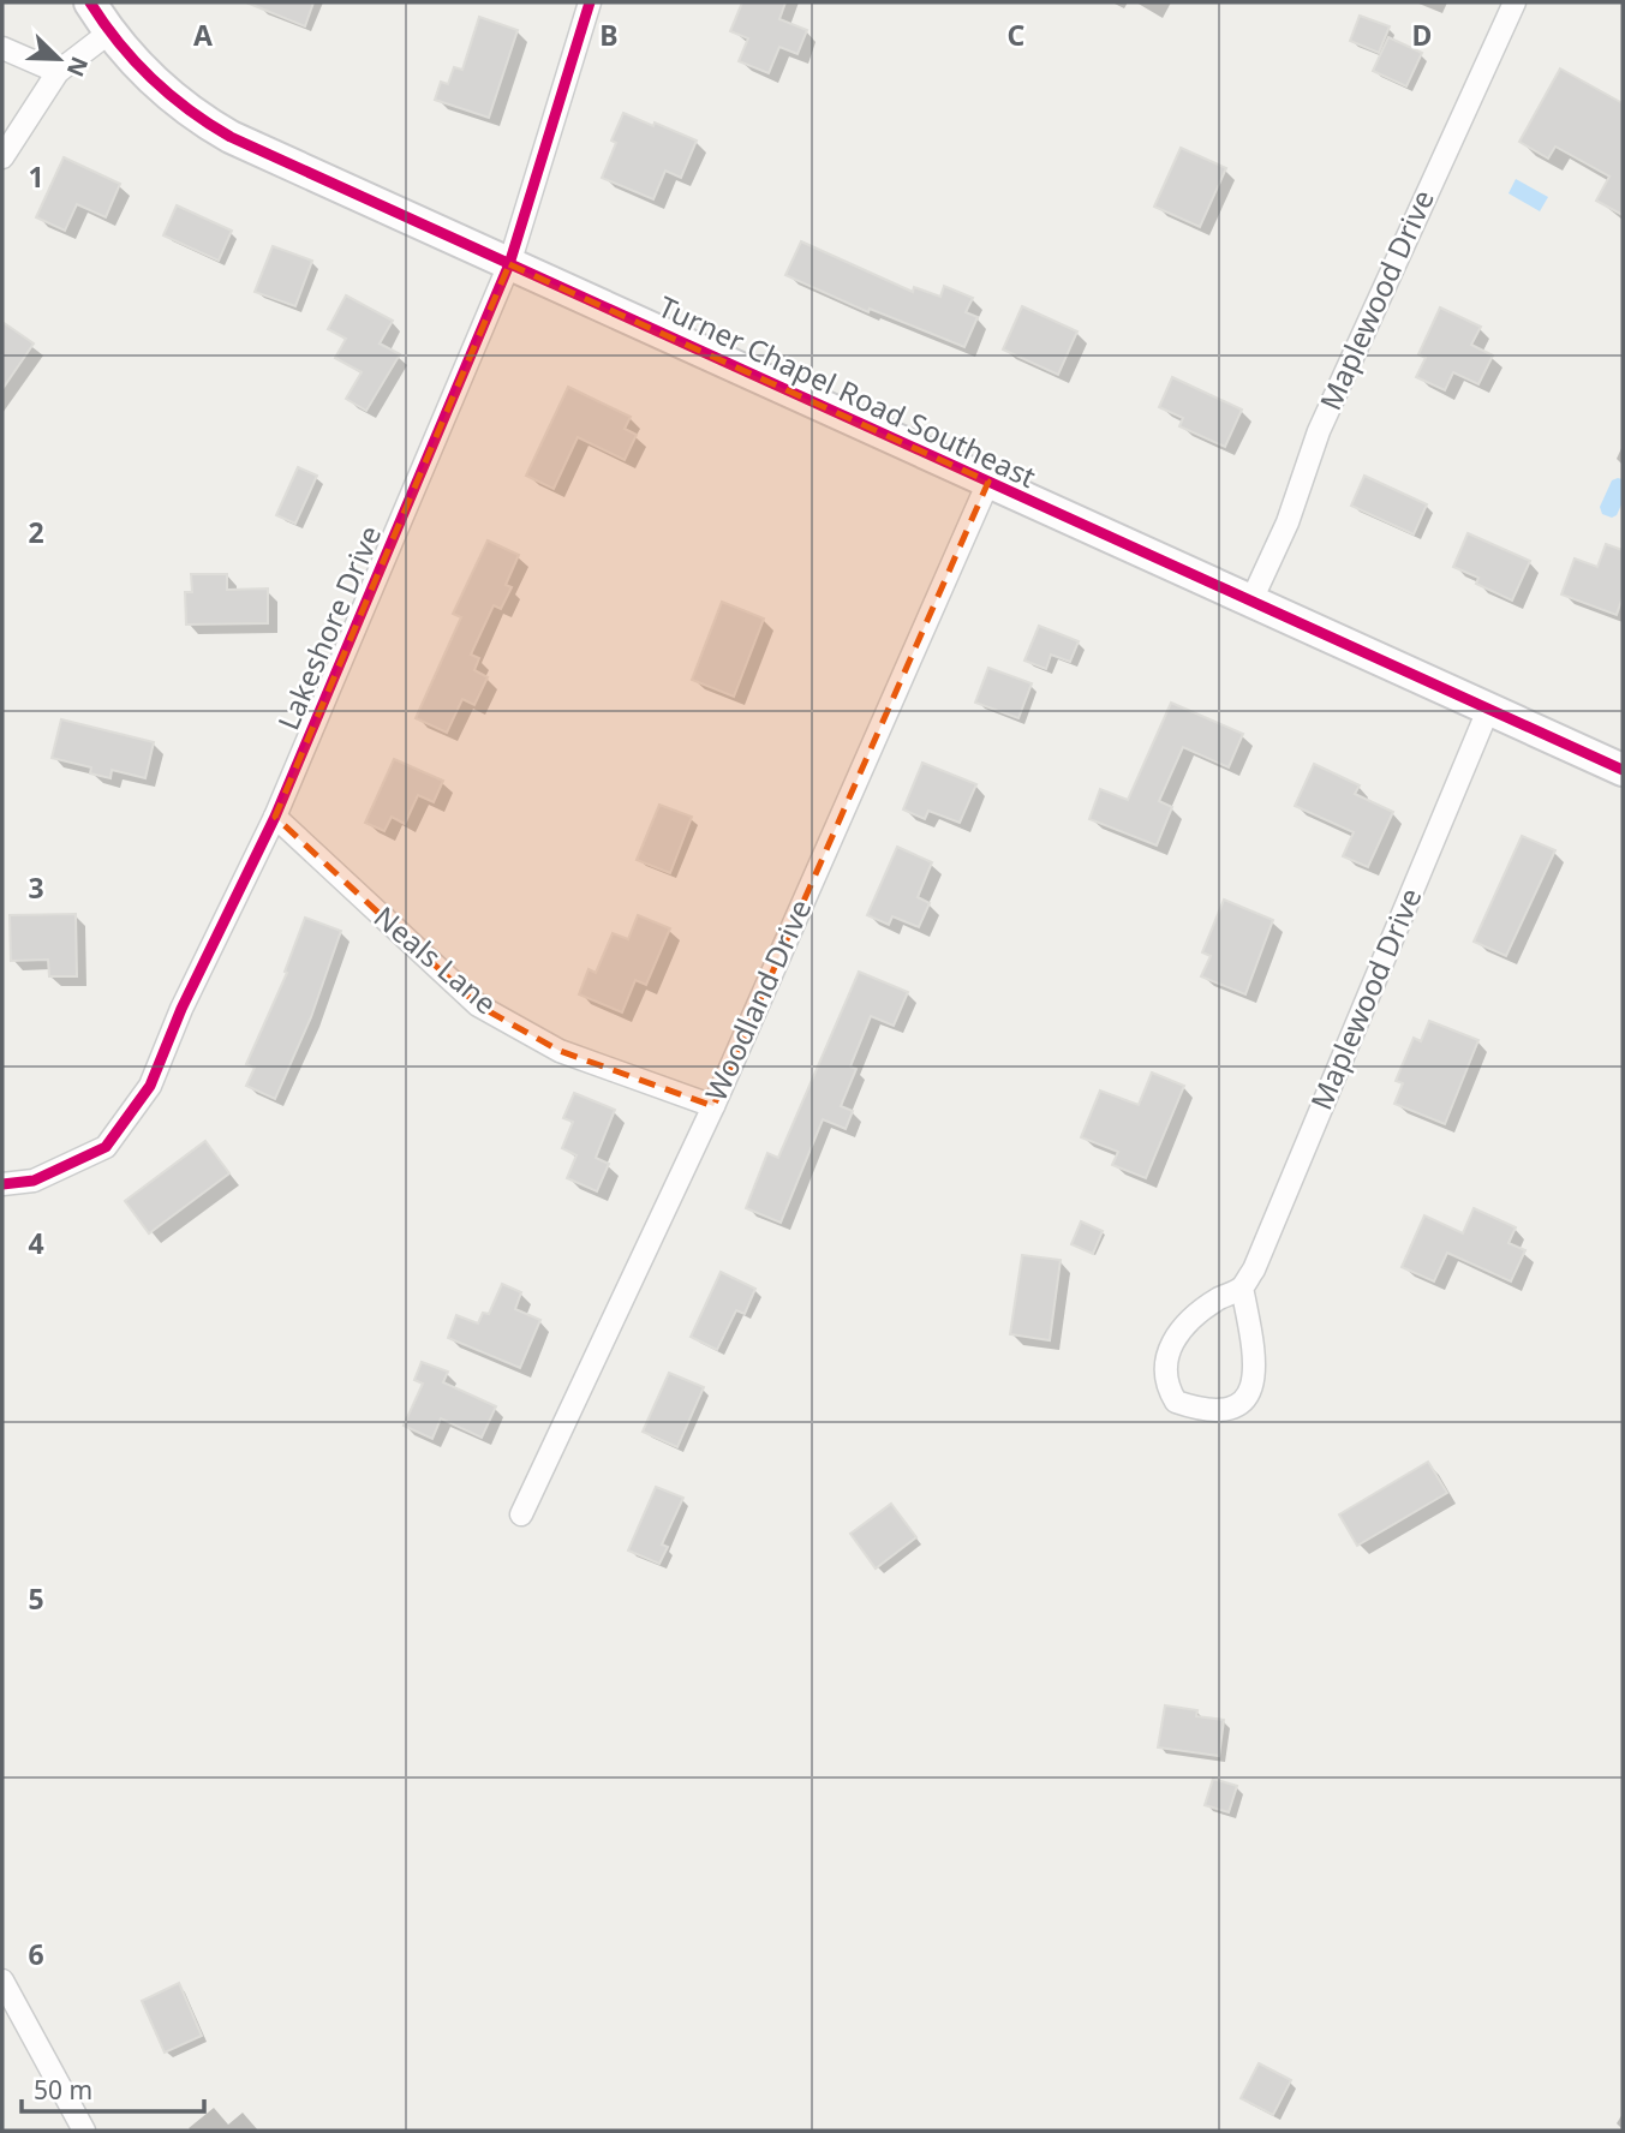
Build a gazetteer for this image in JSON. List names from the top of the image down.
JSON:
{
  "streets": {
    "street": [
      "Maplewood Drive",
      "Turner Chapel Road Southeast",
      "Lakeshore Drive",
      "Neals Lane",
      "Woodland Drive"
    ]
  },
  "crossings": [
    ["Maplewood Drive", "Turner Chapel Road Southeast"],
    ["Turner Chapel Road Southeast", "Lakeshore Drive"],
    ["Turner Chapel Road Southeast", "Woodland Drive"],
    ["Lakeshore Drive", "Neals Lane"],
    ["Neals Lane", "Woodland Drive"]
  ],
  "scale_bar": "50 m",
  "north": "bottom right",
  "grid": {
    "columns": [
      "A",
      "B",
      "C",
      "D"
    ],
    "rows": [
      "1",
      "2",
      "3",
      "4",
      "5",
      "6"
    ]
  }
}
